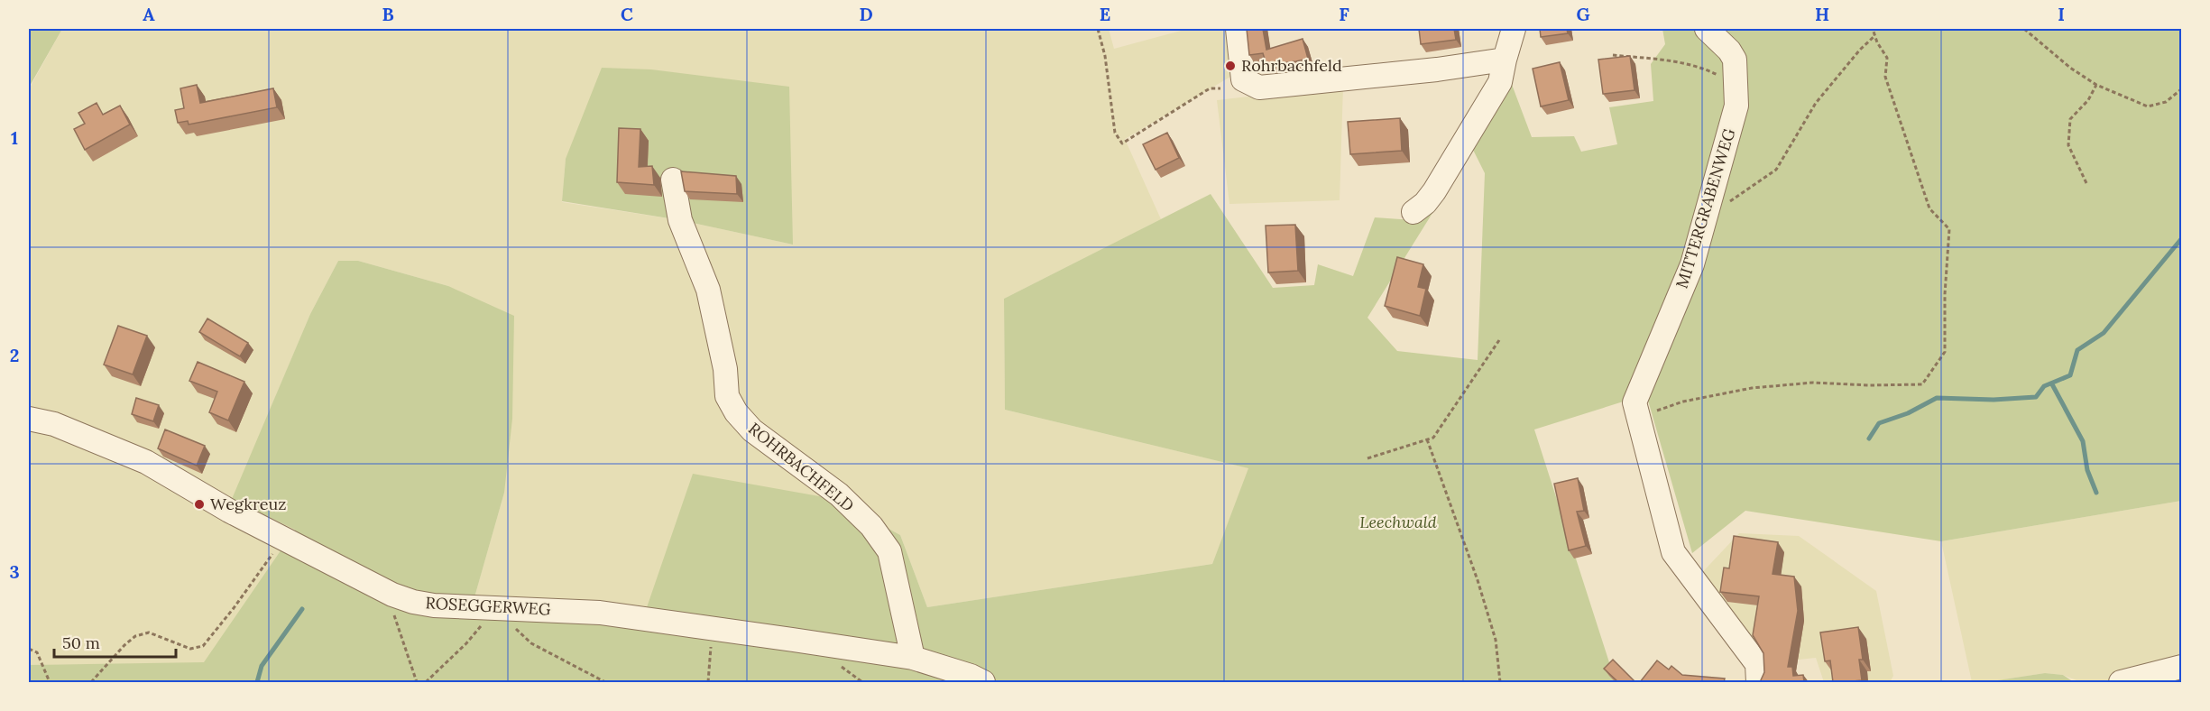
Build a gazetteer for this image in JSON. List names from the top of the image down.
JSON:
{
  "streets": {
    "street": ["MITTERGRABENWEG", "ROHRBACHFELD", "ROSEGGERWEG"]
  },
  "crossings": [
    ["ROHRBACHFELD", "ROSEGGERWEG"]
  ],
  "parks": ["Leechwald"],
  "places": ["Rohrbachfeld", "Wegkreuz"],
  "scale_bar": "50 m",
  "grid": {
    "columns": [
      "A",
      "B",
      "C",
      "D",
      "E",
      "F",
      "G",
      "H",
      "I"
    ],
    "rows": ["1", "2", "3"]
  }
}
